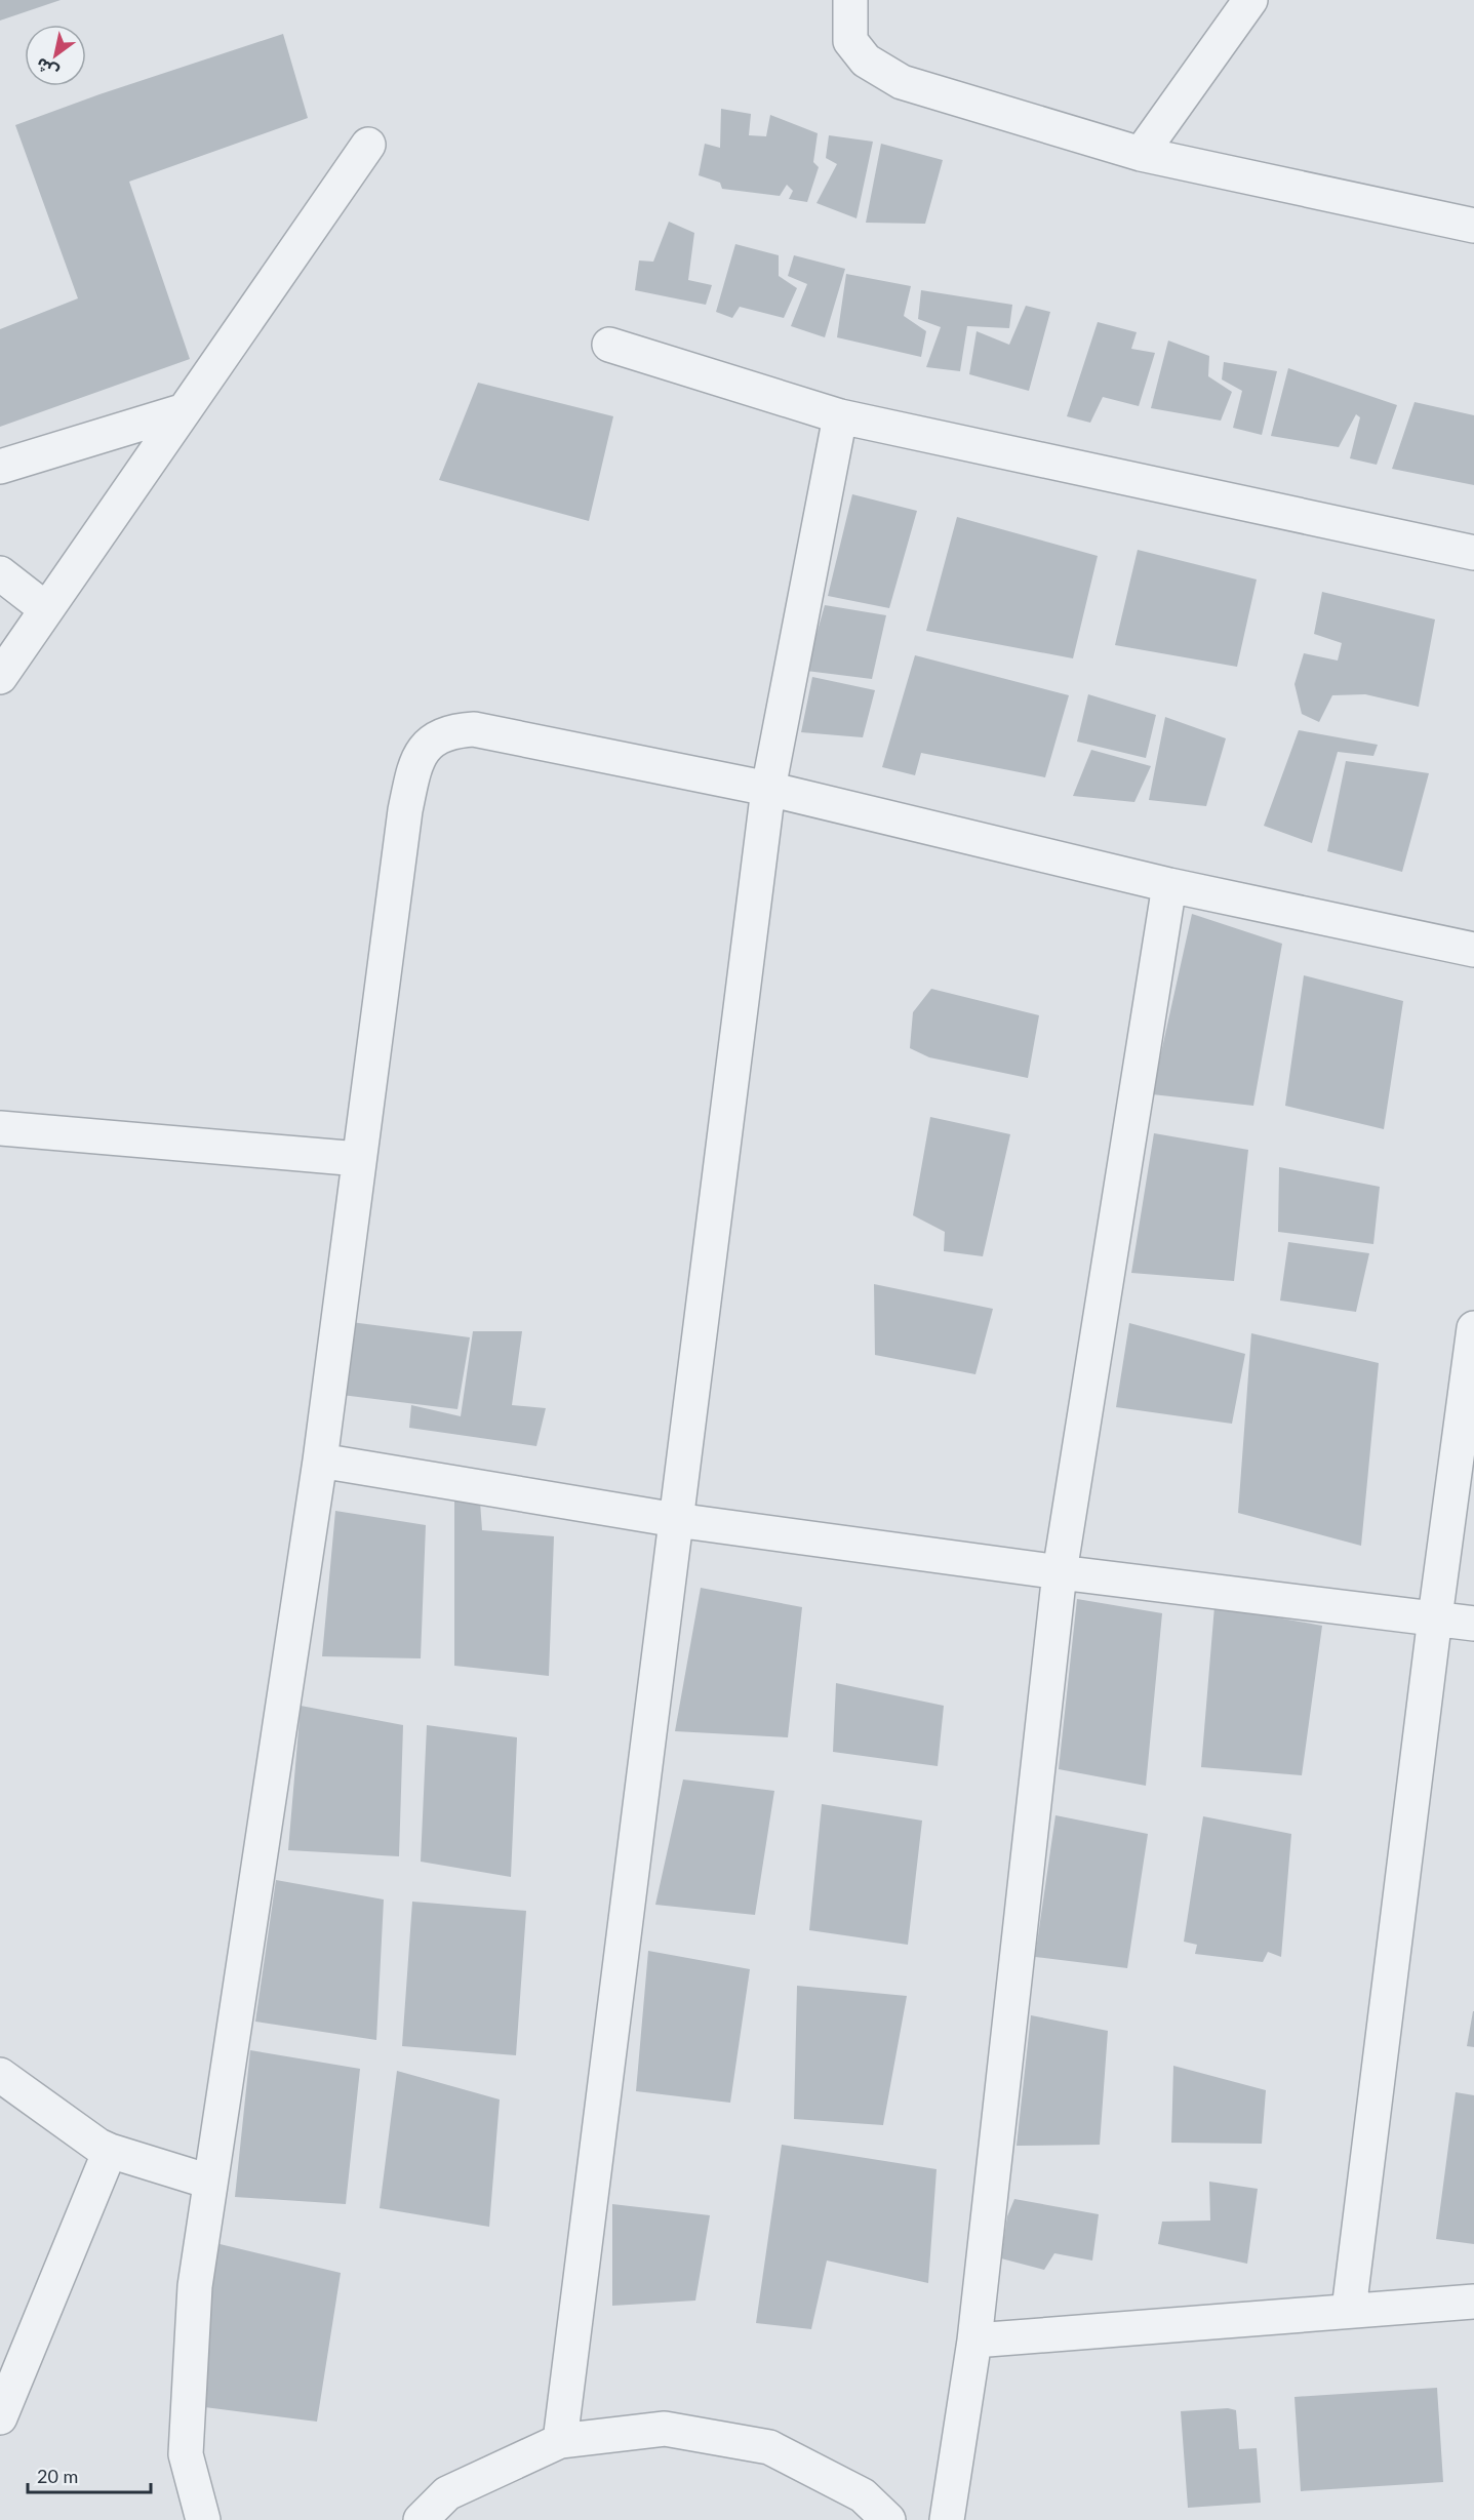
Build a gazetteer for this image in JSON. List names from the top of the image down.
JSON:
{
  "scale_bar": "20 m",
  "north": "bottom left"
}
